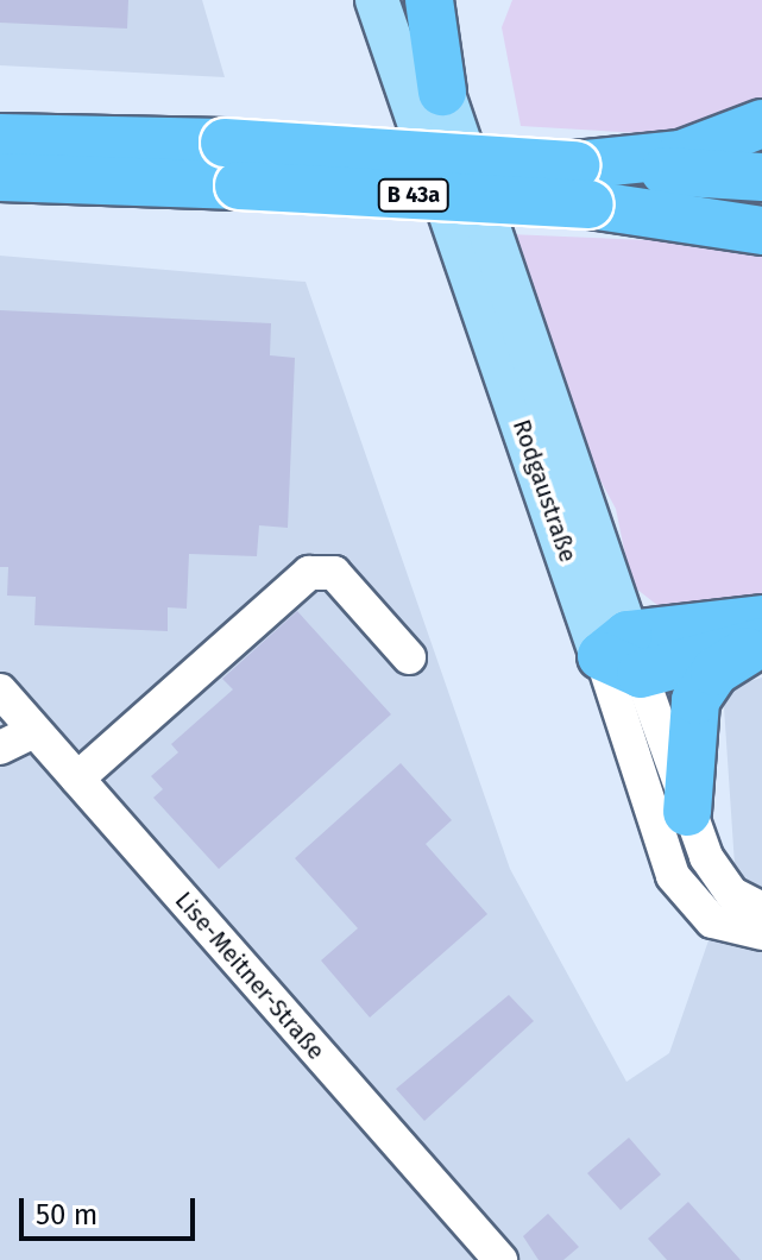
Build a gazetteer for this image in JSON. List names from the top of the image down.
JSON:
{
  "streets": {
    "highway": ["B 43a"],
    "main road": ["Rodgaustraße"],
    "street": ["Lise-Meitner-Straße"]
  },
  "scale_bar": "50 m"
}
